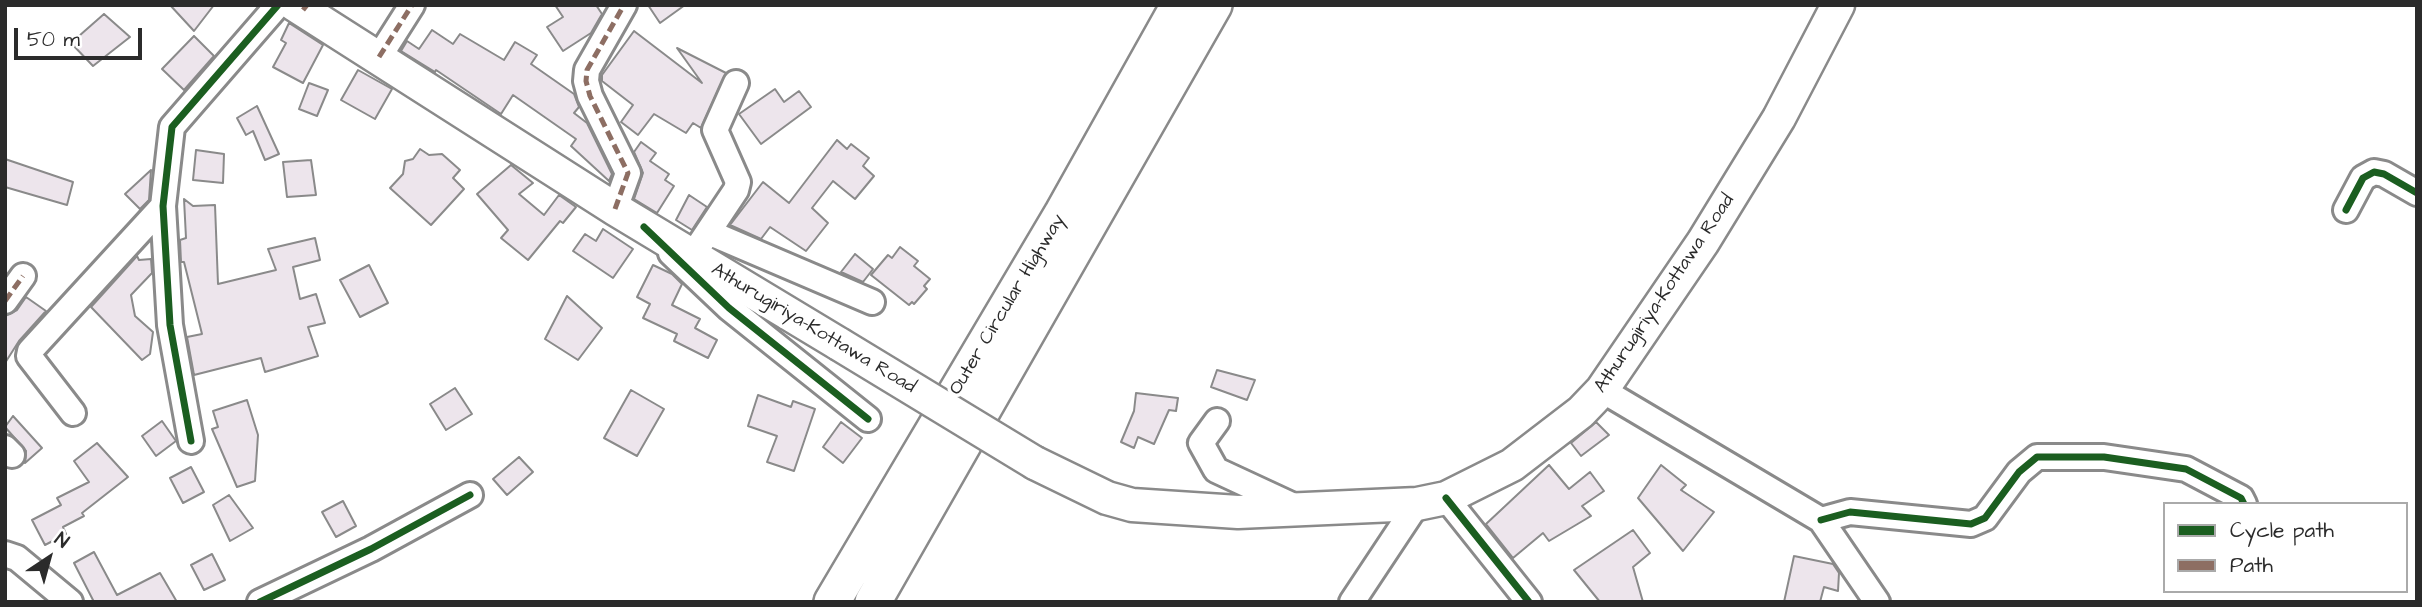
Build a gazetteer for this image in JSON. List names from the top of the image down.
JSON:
{
  "streets": {
    "highway": ["Outer Circular Highway"],
    "main road": ["Athurugiriya-Kottawa Road"]
  },
  "legend": ["Cycle path", "Path"],
  "scale_bar": "50 m",
  "north": "top right"
}
